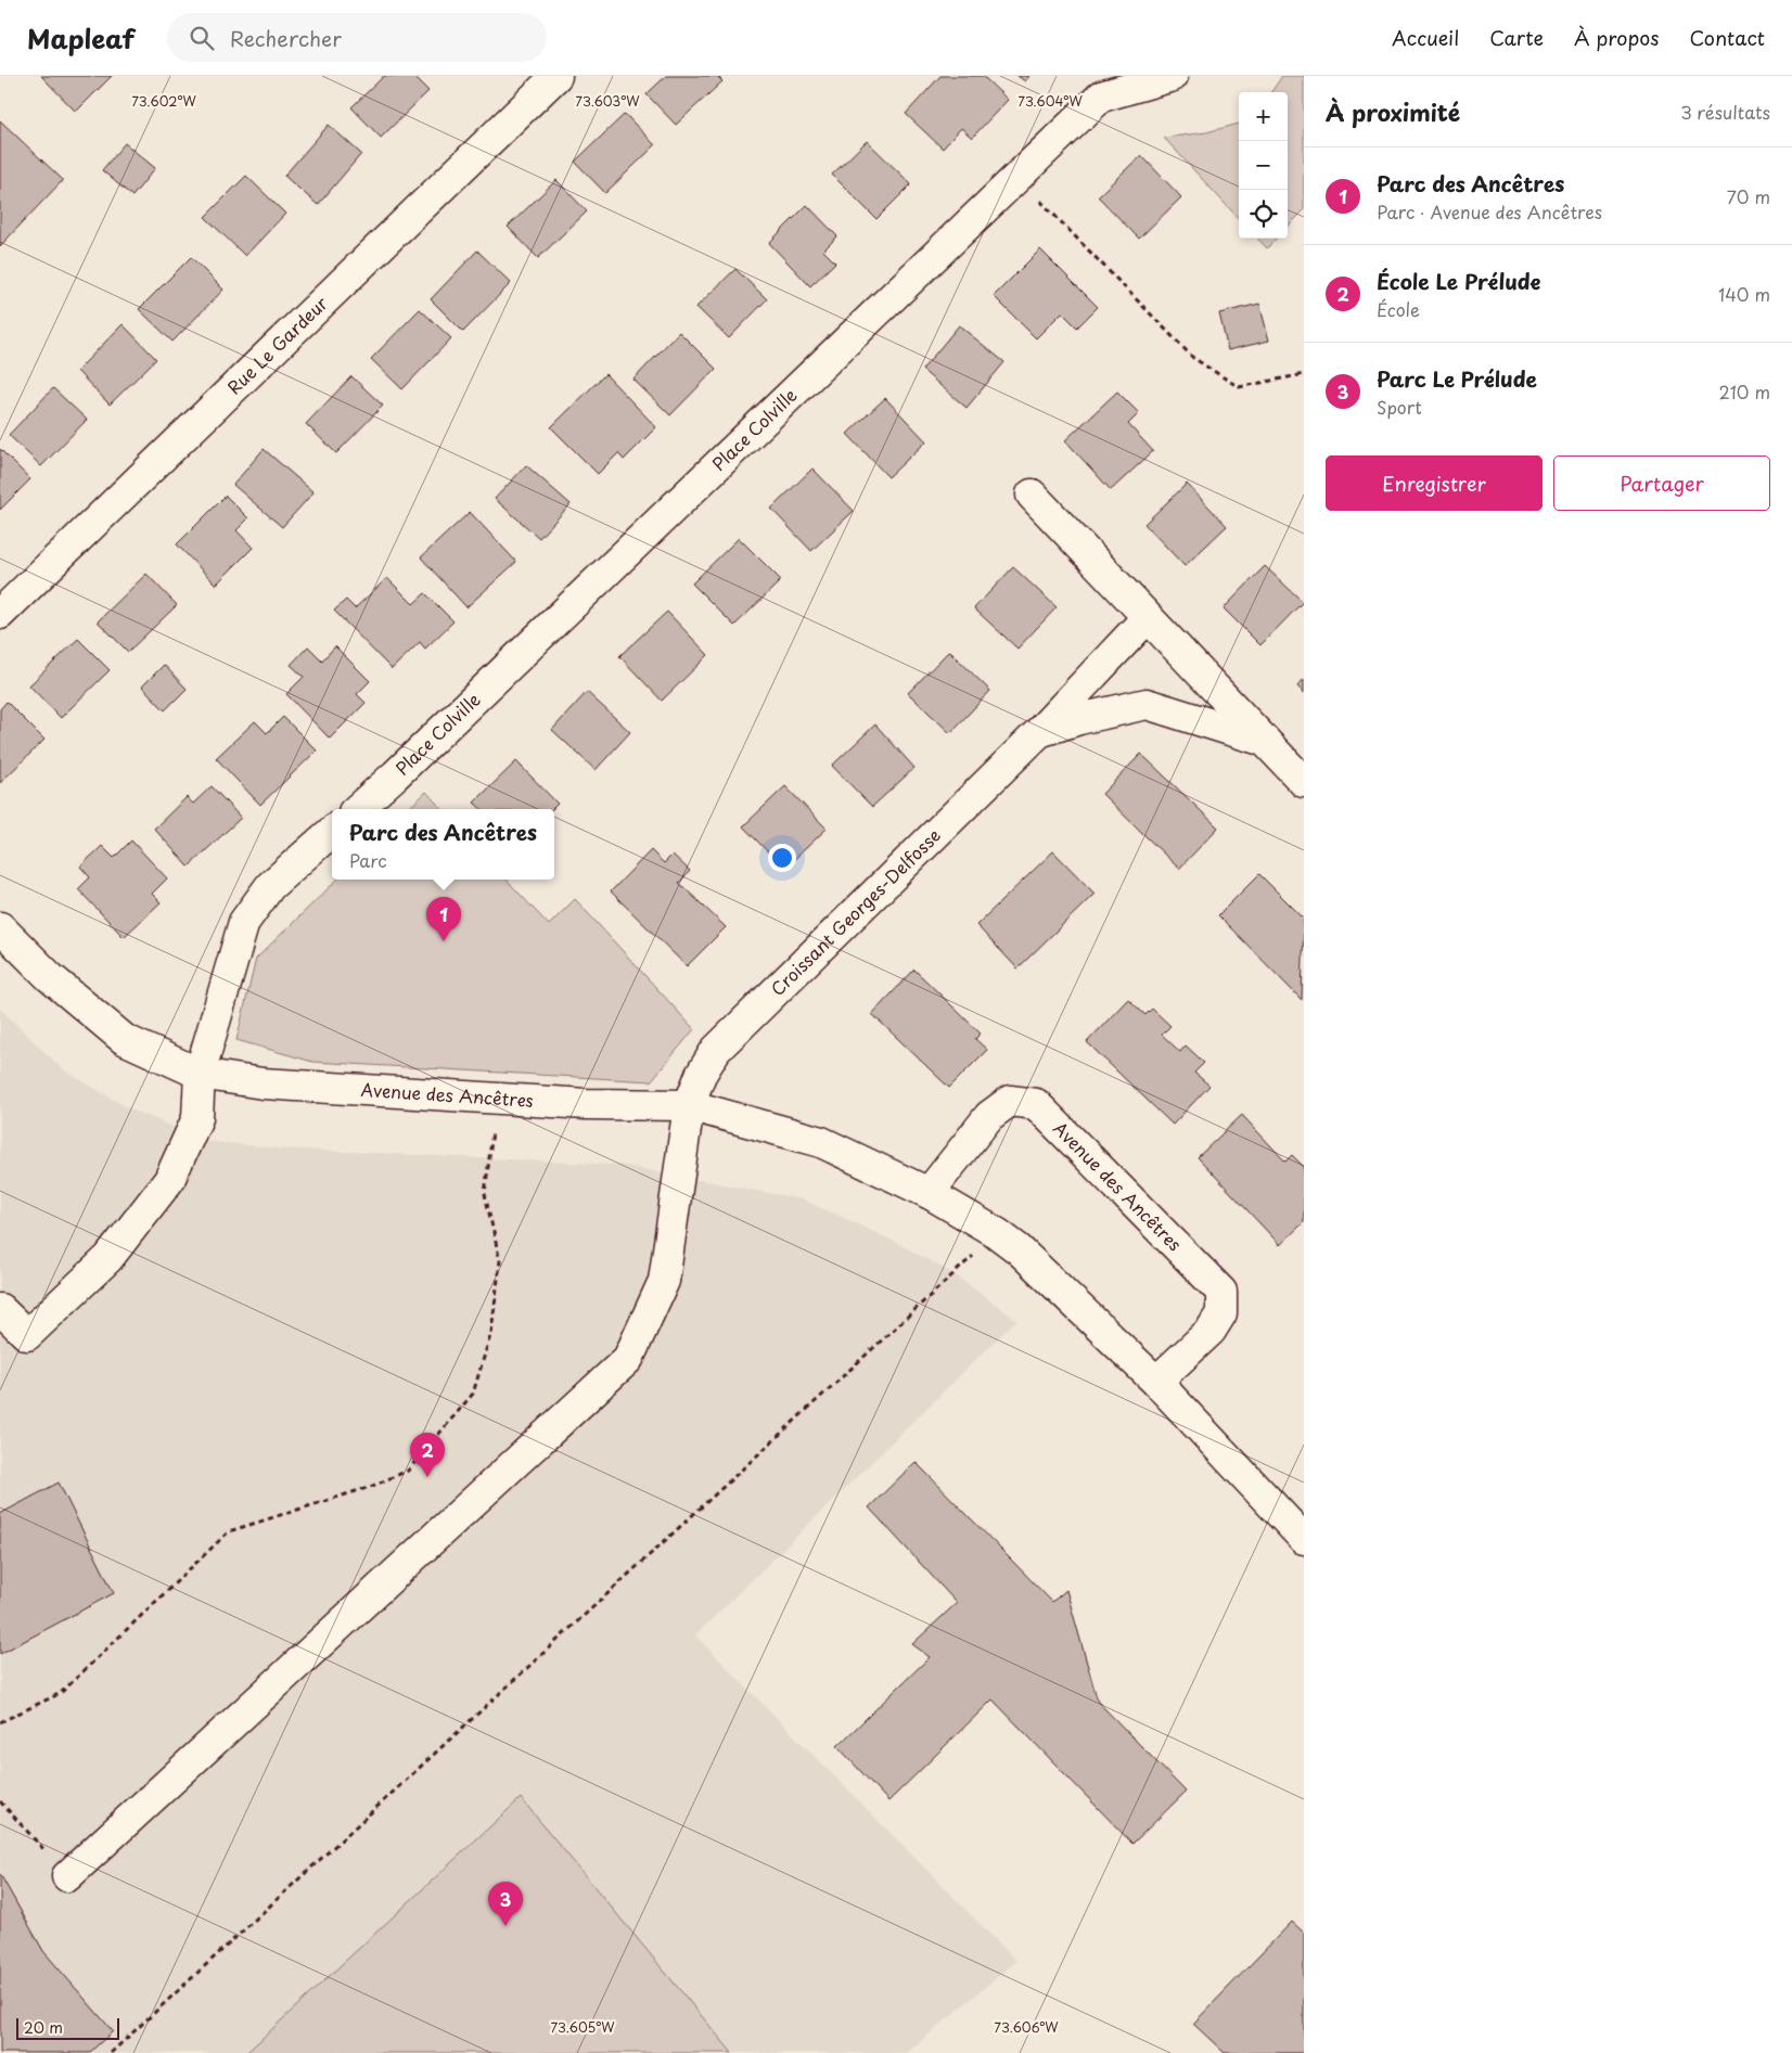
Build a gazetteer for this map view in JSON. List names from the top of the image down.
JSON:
{
  "streets": {
    "street": [
      "Rue Le Gardeur",
      "Place Colville",
      "Croissant Georges-Delfosse",
      "Avenue des Ancêtres"
    ]
  },
  "crossings": [
    ["Croissant Georges-Delfosse", "Avenue des Ancêtres"]
  ],
  "scale_bar": "20 m",
  "page": {
    "header": "Mapleaf",
    "search": "Rechercher",
    "nav": [
      "Accueil",
      "Carte",
      "À propos",
      "Contact"
    ],
    "heading": ["À proximité", "3 résultats"],
    "map_buttons": ["+", "−"],
    "list": [
      {
        "mark": "1",
        "name": "Parc des Ancêtres",
        "note": "Parc · Avenue des Ancêtres",
        "value": "70 m"
      },
      {
        "mark": "2",
        "name": "École Le Prélude",
        "note": "École",
        "value": "140 m"
      },
      {
        "mark": "3",
        "name": "Parc Le Prélude",
        "note": "Sport",
        "value": "210 m"
      }
    ],
    "buttons": ["Enregistrer", "Partager"],
    "popup": ["Parc des Ancêtres", "Parc"],
    "pins": ["1", "2", "3"],
    "scale": "20 m"
  },
  "coordinates": [
    "73.603°W",
    "73.604°W",
    "73.602°W",
    "73.605°W",
    "73.606°W"
  ]
}
